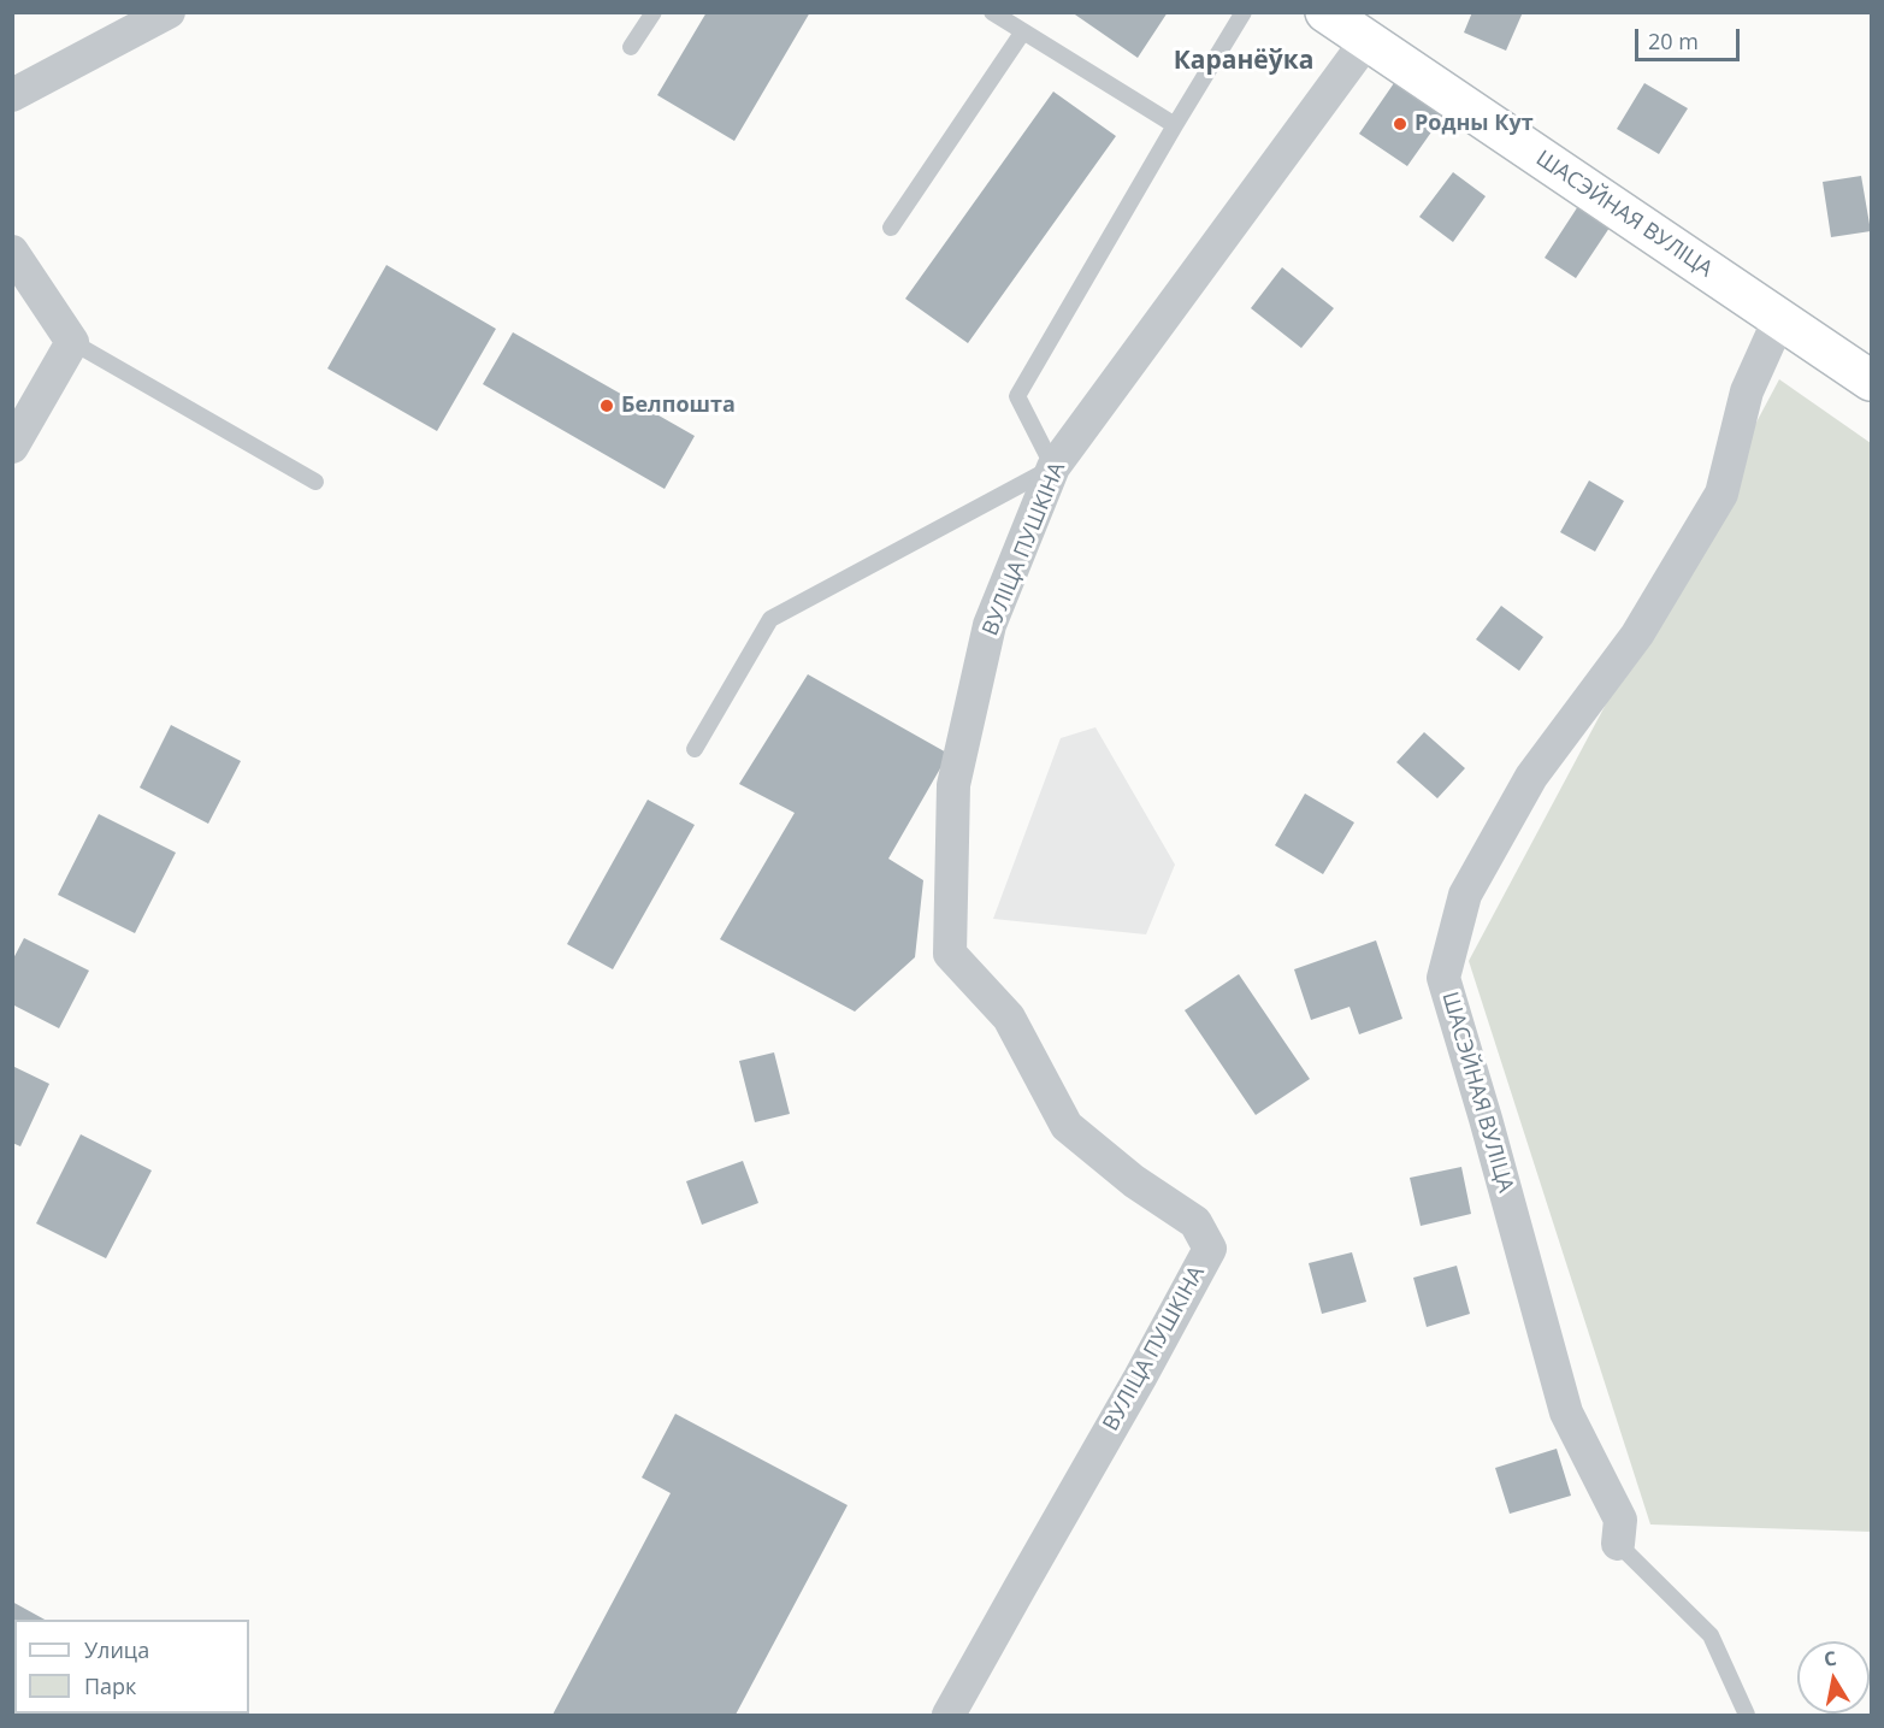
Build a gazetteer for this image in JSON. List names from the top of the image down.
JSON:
{
  "streets": {
    "main road": ["ШАСЭЙНАЯ ВУЛІЦА"],
    "street": ["ВУЛІЦА ПУШКІНА"]
  },
  "crossings": [
    ["ШАСЭЙНАЯ ВУЛІЦА", "ВУЛІЦА ПУШКІНА"]
  ],
  "districts": ["Каранёўка"],
  "places": ["Родны Кут", "Белпошта"],
  "legend": ["Улица", "Парк"],
  "scale_bar": "20 m",
  "north": "top"
}
